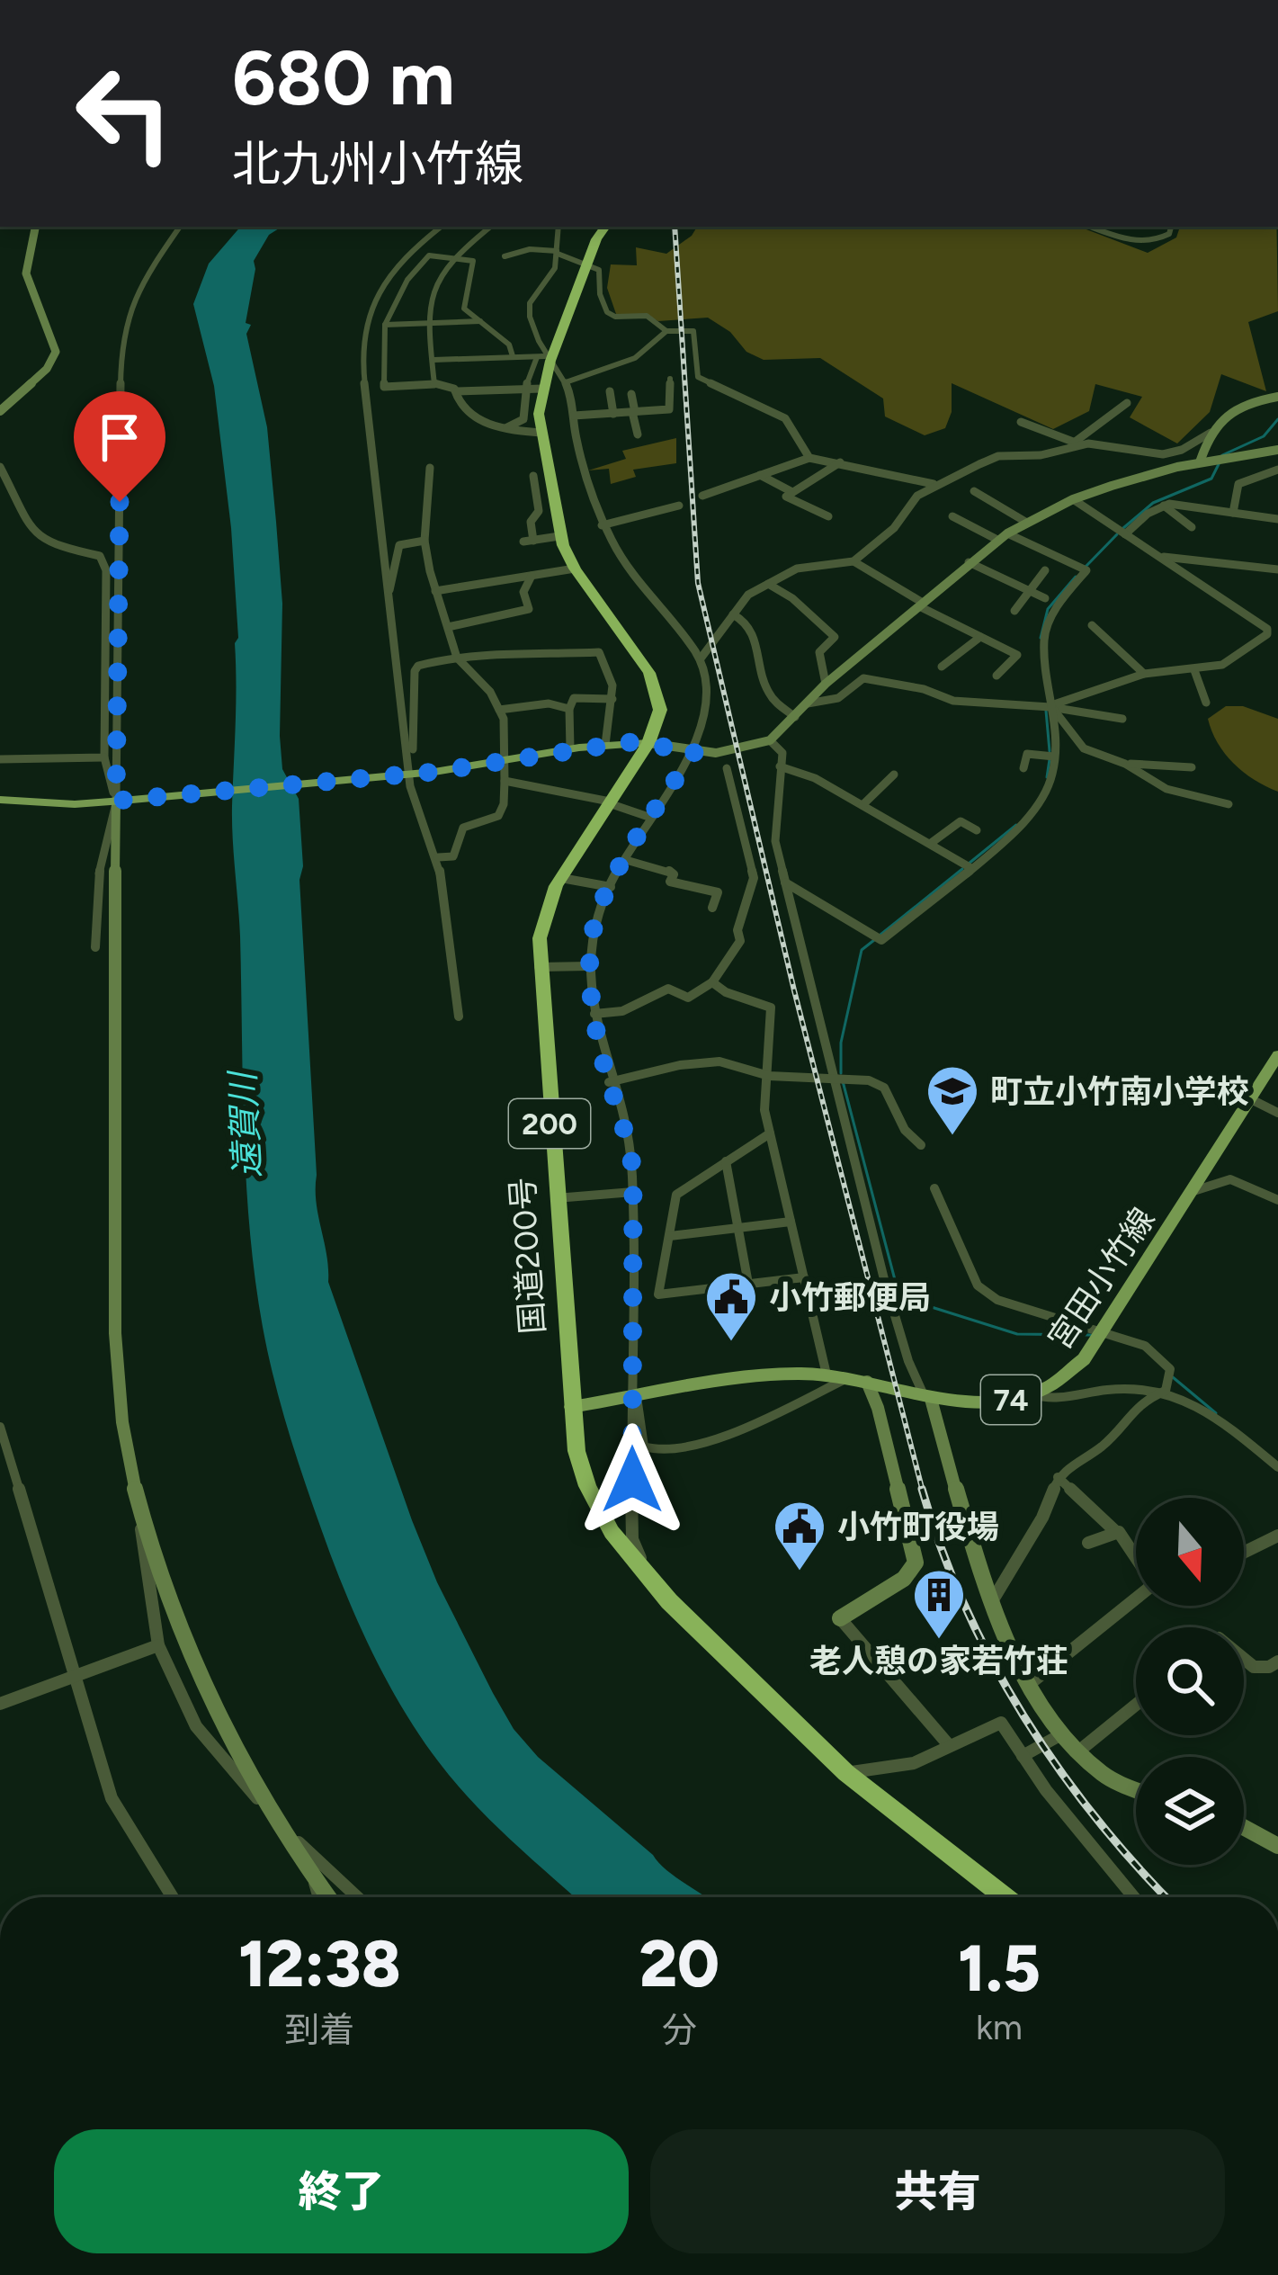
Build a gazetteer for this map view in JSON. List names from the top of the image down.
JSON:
{
  "streets": {
    "highway": ["200", "国道200号"],
    "main road": ["宮田小竹線", "74"]
  },
  "crossings": [
    ["国道200号", "宮田小竹線"]
  ],
  "water": ["遠賀川"],
  "places": {
    "school or university": ["町立小竹南小学校"],
    "public building": ["小竹郵便局", "小竹町役場"],
    "building": ["老人憩の家若竹荘"]
  },
  "north": "bottom",
  "page": {
    "turn": ["680 m", "北九州小竹線"],
    "eta": [
      "12:38",
      "到着",
      "20",
      "分",
      "1.5",
      "km"
    ],
    "buttons": ["終了", "共有"]
  }
}
